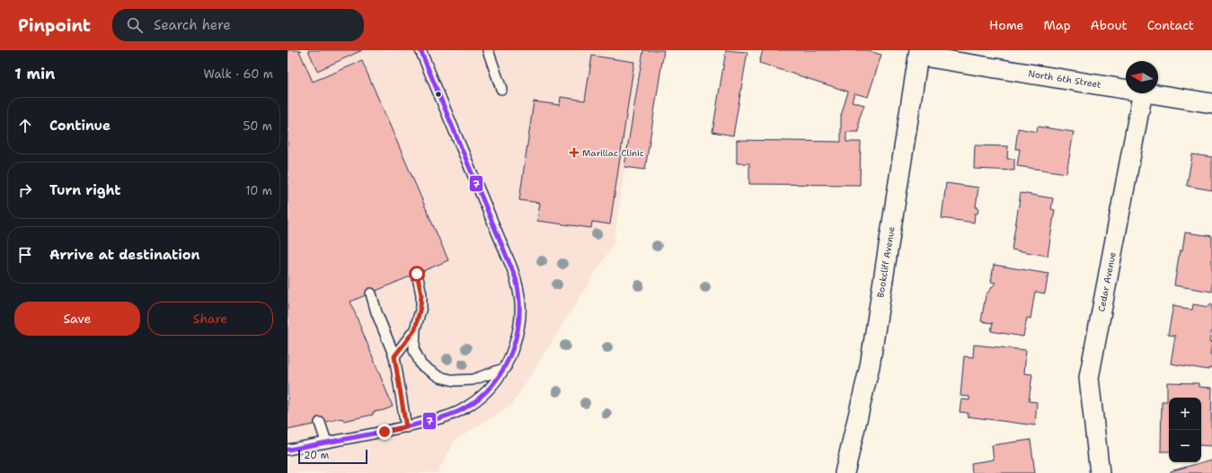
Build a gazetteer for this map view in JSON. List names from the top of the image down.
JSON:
{
  "streets": {
    "street": ["North 6th Street", "Bookcliff Avenue", "Cedar Avenue"]
  },
  "crossings": [
    ["North 6th Street", "Bookcliff Avenue"]
  ],
  "places": {
    "health": ["Marillac Clinic"]
  },
  "lines": ["transit line 7"],
  "scale_bar": "20 m",
  "north": "left",
  "page": {
    "header": "Pinpoint",
    "search": "Search here",
    "nav": [
      "Home",
      "Map",
      "About",
      "Contact"
    ],
    "heading": ["1 min", "Walk · 60 m"],
    "list": [
      ["Continue", "50 m"],
      ["Turn right", "10 m"],
      "Arrive at destination"
    ],
    "buttons": ["Save", "Share"],
    "map_buttons": ["+", "−"],
    "scale": "20 m"
  }
}
